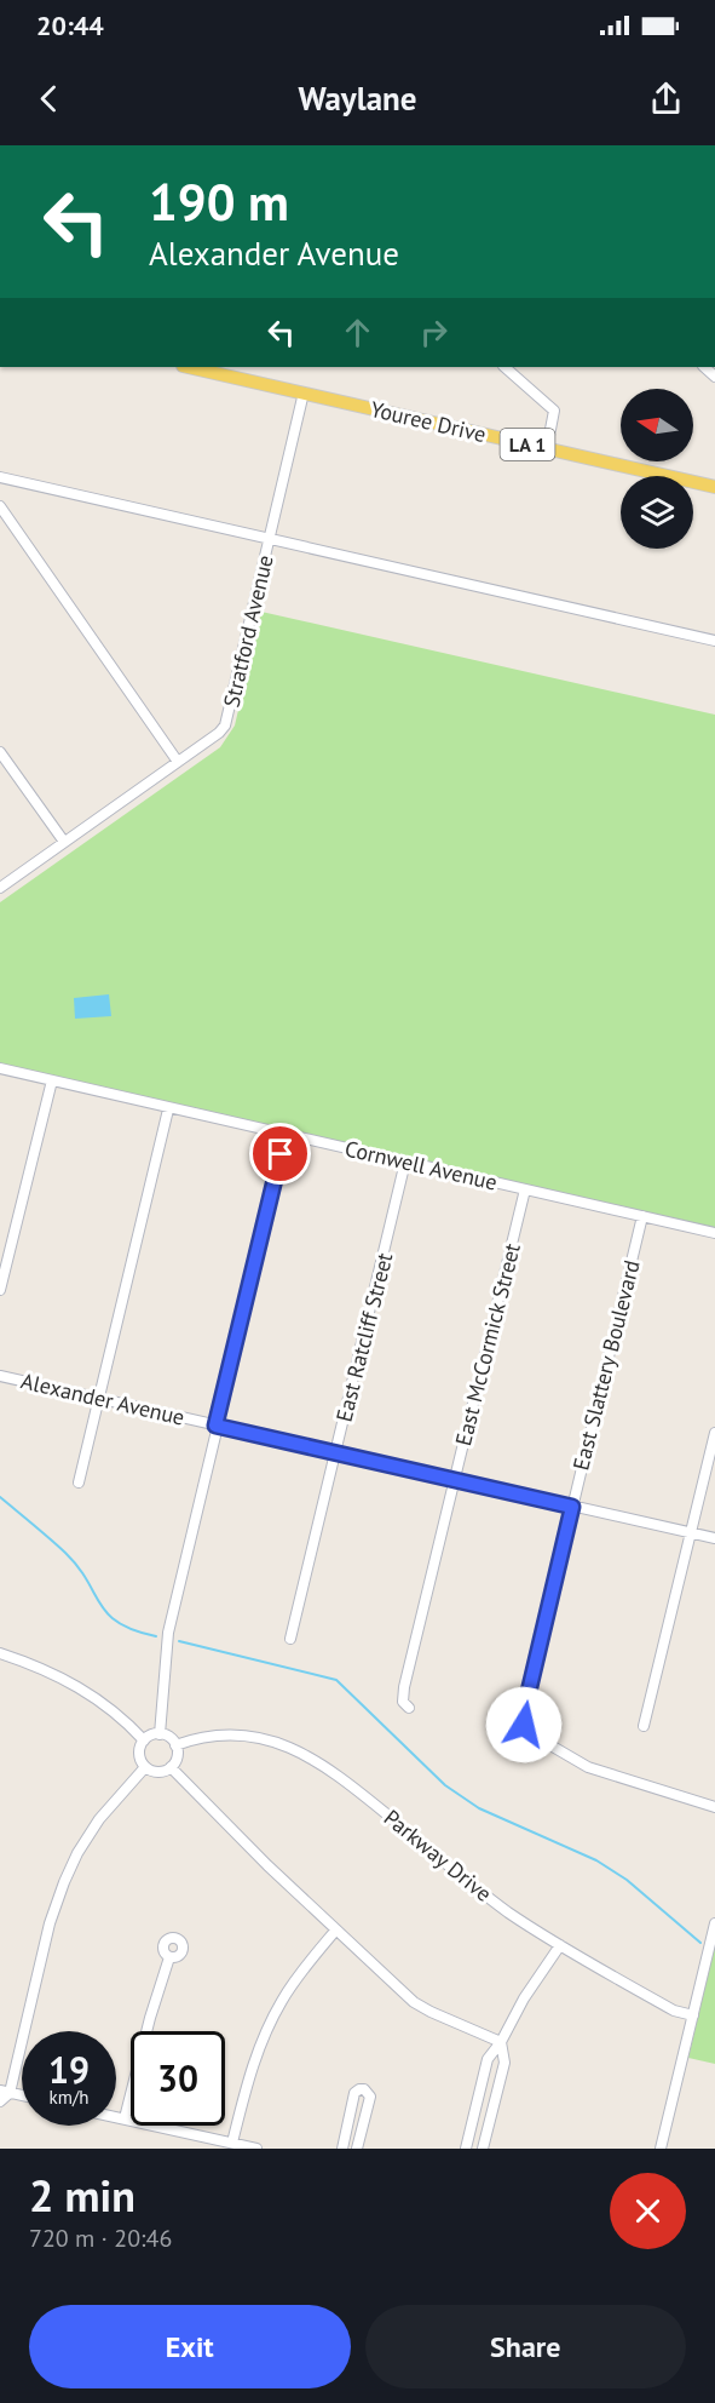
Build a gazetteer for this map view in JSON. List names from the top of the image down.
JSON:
{
  "streets": {
    "main road": ["Youree Drive", "LA 1"],
    "street": [
      "Stratford Avenue",
      "Cornwell Avenue",
      "East Ratcliff Street",
      "East McCormick Street",
      "East Slattery Boulevard",
      "Alexander Avenue",
      "Parkway Drive"
    ]
  },
  "crossings": [
    ["Youree Drive", "Stratford Avenue"],
    ["Cornwell Avenue", "East Ratcliff Street"],
    ["Cornwell Avenue", "East McCormick Street"],
    ["Cornwell Avenue", "East Slattery Boulevard"],
    ["East Ratcliff Street", "Alexander Avenue"],
    ["East McCormick Street", "Alexander Avenue"],
    ["East Slattery Boulevard", "Alexander Avenue"]
  ],
  "north": "left",
  "page": {
    "status": "20:44",
    "header": "Waylane",
    "turn": ["190 m", "Alexander Avenue"],
    "speed": "19 km/h",
    "limit": "30",
    "heading": ["2 min", "720 m · 20:46"],
    "buttons": ["Exit", "Share"]
  }
}
